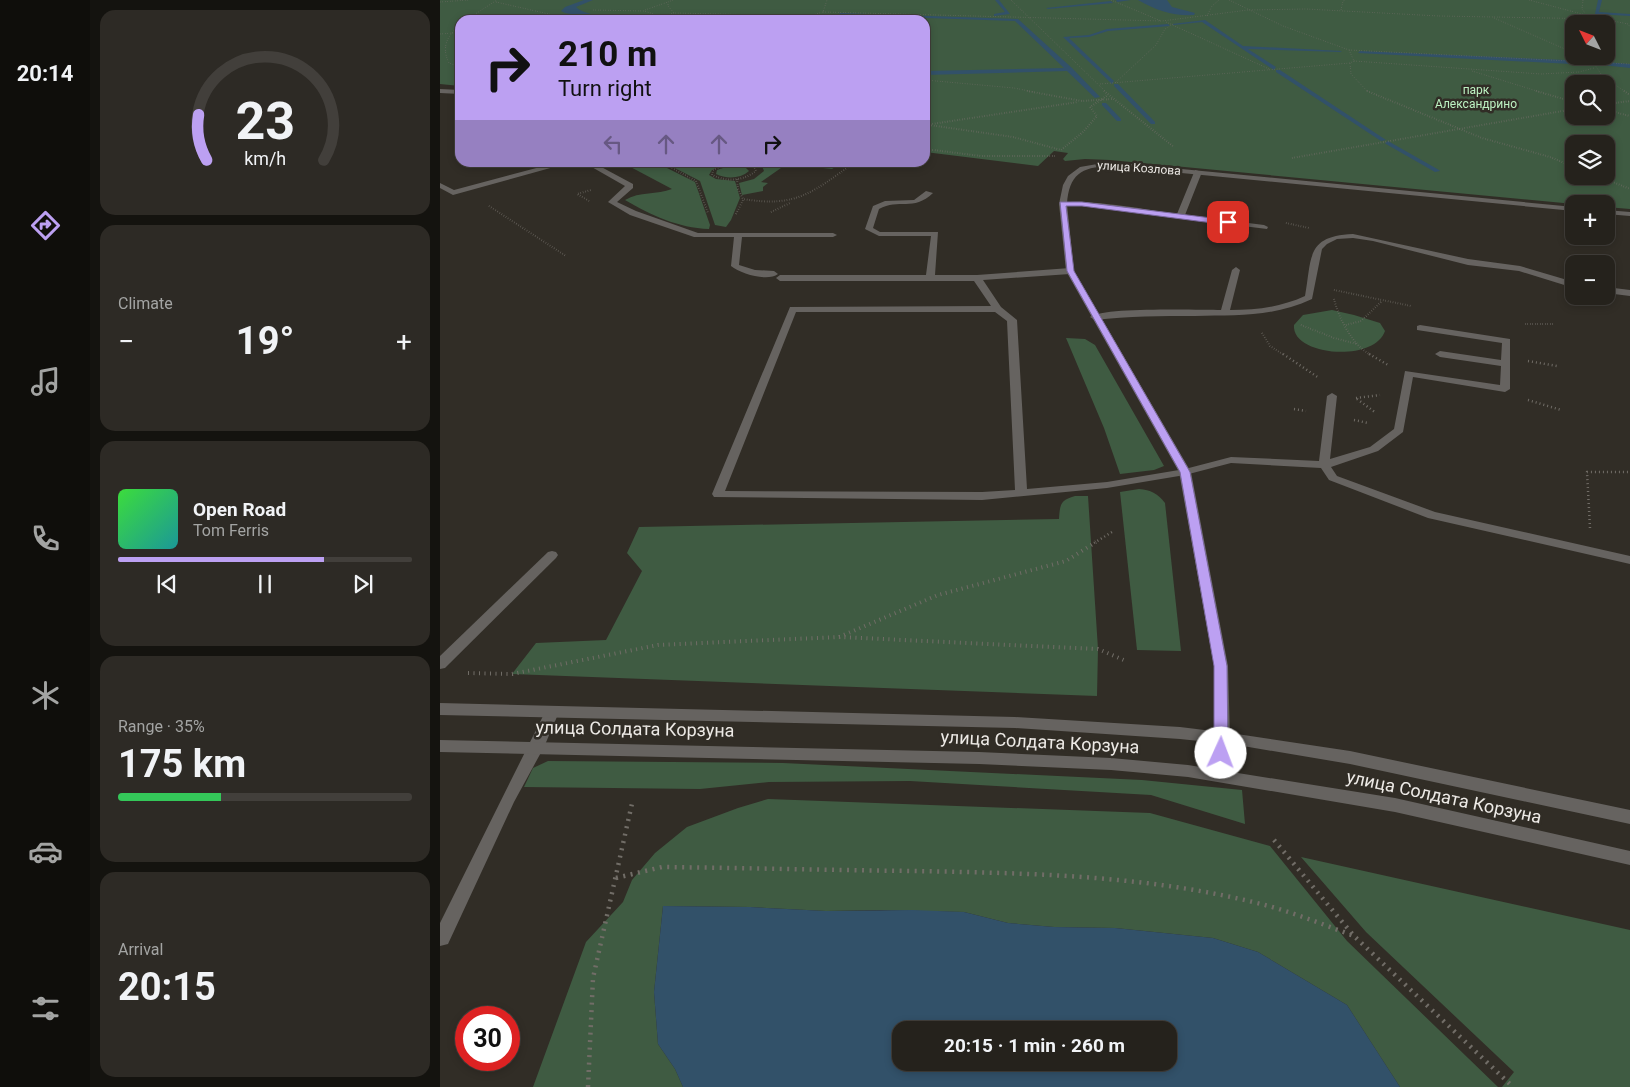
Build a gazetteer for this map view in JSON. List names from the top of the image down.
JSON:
{
  "streets": {
    "street": ["улица Козлова", "улица Солдата Корзуна"]
  },
  "crossings": [
    ["улица Козлова", "улица Солдата Корзуна"]
  ],
  "parks": ["парк Александрино"],
  "north": "top left",
  "page": {
    "tabs": "20:14",
    "map_buttons": ["+", "−"],
    "turn": ["210 m", "Turn right"],
    "tile": [
      "Climate",
      ["Range · 35%", "175 km"],
      ["Arrival", "20:15"]
    ],
    "heat": ["−", "19°", "+"],
    "song": ["Open Road", "Tom Ferris"],
    "limit": "30",
    "trip": "20:15 · 1 min · 260 m",
    "gauge": ["23", "km/h"]
  }
}
